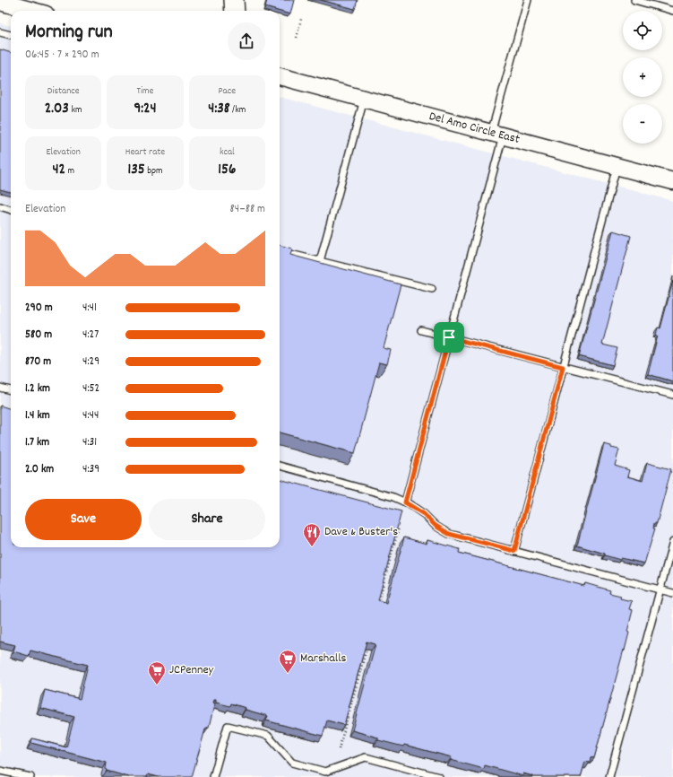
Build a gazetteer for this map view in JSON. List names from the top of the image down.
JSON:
{
  "streets": {
    "street": ["Del Amo Circle East"]
  },
  "places": {
    "restaurant": ["Dave & Buster's"],
    "supermarket": ["Marshalls", "JCPenney"]
  },
  "page": {
    "map_buttons": ["+", "−"],
    "heading": ["Morning run", "06:45 · 7 × 290 m"],
    "stats": [
      ["Distance", "2.03 km"],
      ["Time", "9:24"],
      ["Pace", "4:38 /km"],
      ["Elevation", "42 m"],
      ["Heart rate", "135 bpm"],
      ["kcal", "156"]
    ],
    "chart": ["Elevation", "84–88 m"],
    "list": [
      {
        "name": "290 m",
        "note": "4:41"
      },
      {
        "name": "580 m",
        "note": "4:27"
      },
      {
        "name": "870 m",
        "note": "4:29"
      },
      {
        "name": "1.2 km",
        "note": "4:52"
      },
      {
        "name": "1.4 km",
        "note": "4:44"
      },
      {
        "name": "1.7 km",
        "note": "4:31"
      },
      {
        "name": "2.0 km",
        "note": "4:39"
      }
    ],
    "buttons": ["Save", "Share"]
  }
}
